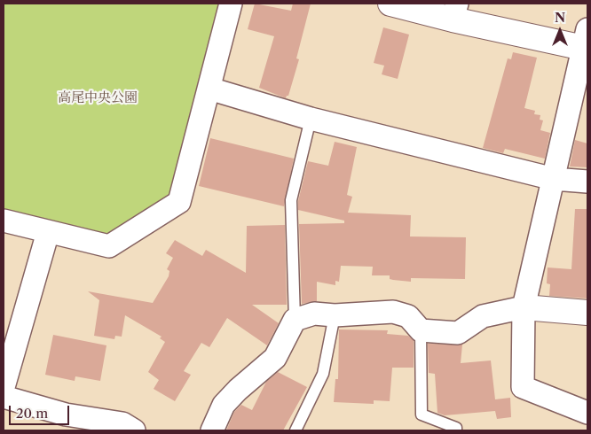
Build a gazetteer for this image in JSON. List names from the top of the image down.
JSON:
{
  "parks": ["高尾中央公園"],
  "scale_bar": "20 m",
  "north": "top"
}
